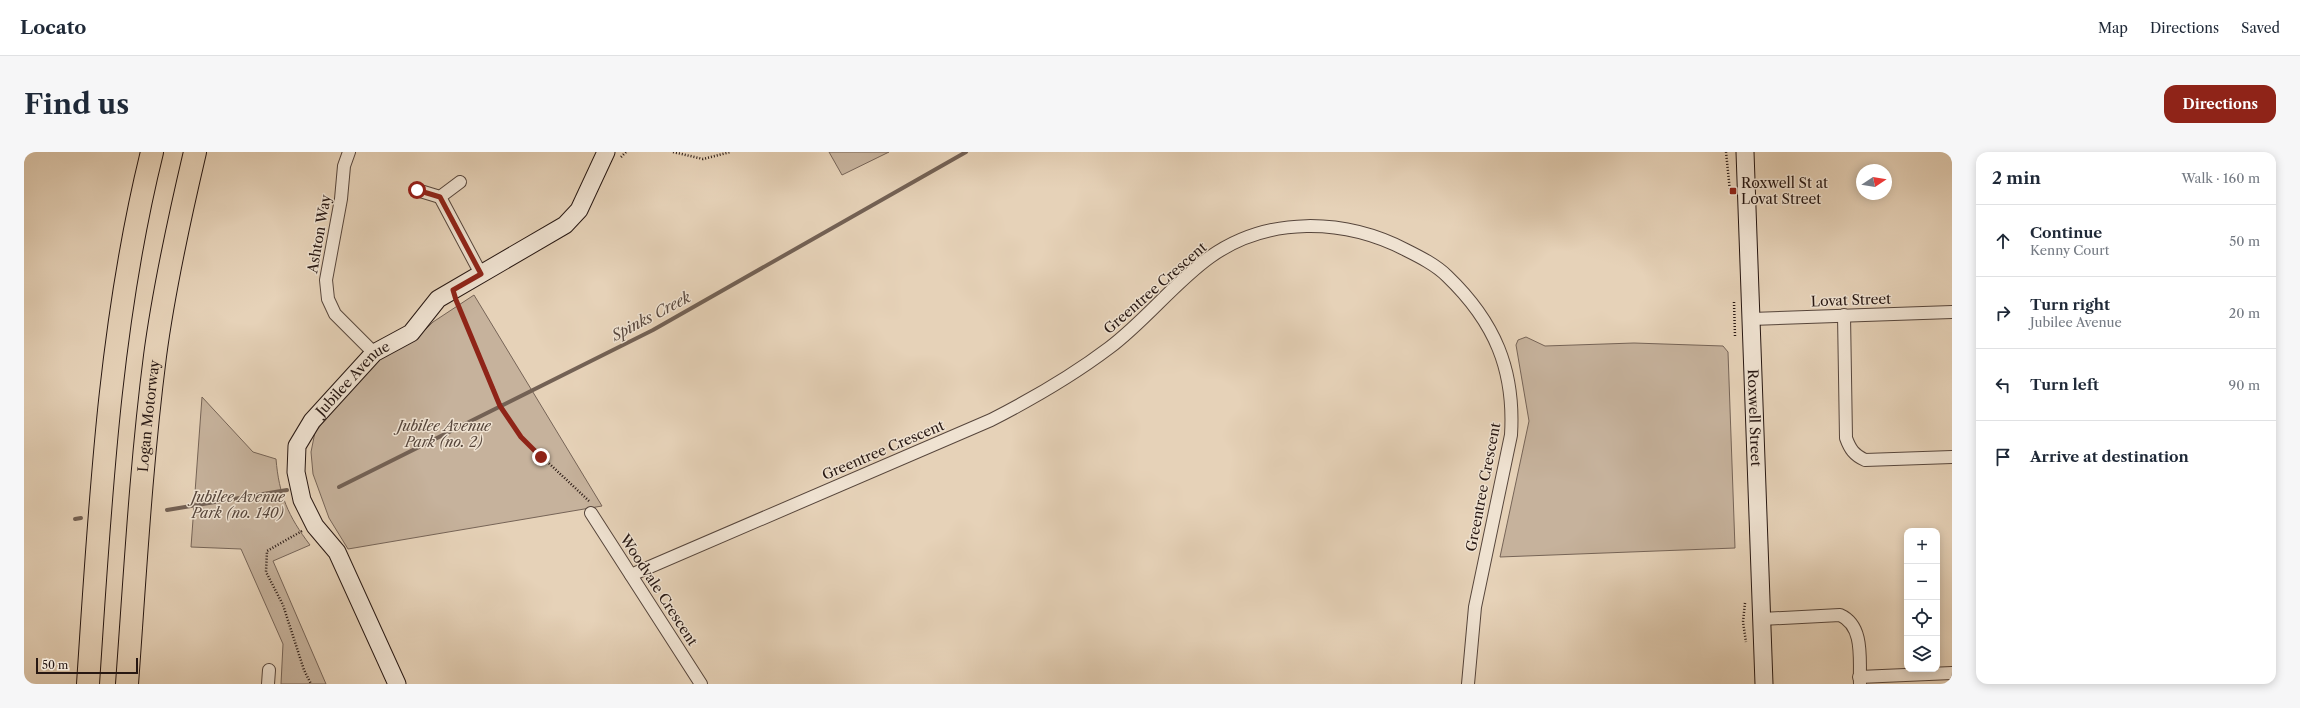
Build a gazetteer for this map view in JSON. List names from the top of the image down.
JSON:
{
  "streets": {
    "highway": ["Logan Motorway"],
    "street": [
      "Ashton Way",
      "Greentree Crescent",
      "Lovat Street",
      "Jubilee Avenue",
      "Roxwell Street",
      "Woodvale Crescent"
    ]
  },
  "crossings": [
    ["Ashton Way", "Jubilee Avenue"],
    ["Greentree Crescent", "Woodvale Crescent"],
    ["Lovat Street", "Roxwell Street"]
  ],
  "water": ["Spinks Creek"],
  "parks": ["Jubilee Avenue Park (no. 2)", "Jubilee Avenue Park (no. 140)"],
  "places": {
    "transit": ["Roxwell St at Lovat Street"]
  },
  "scale_bar": "50 m",
  "north": "right",
  "page": {
    "header": "Locato",
    "nav": ["Map", "Directions", "Saved"],
    "buttons": "Directions",
    "title": "Find us",
    "heading": ["2 min", "Walk · 160 m"],
    "list": [
      ["Continue", "Kenny Court", "50 m"],
      ["Turn right", "Jubilee Avenue", "20 m"],
      ["Turn left", "90 m"],
      "Arrive at destination"
    ],
    "map_buttons": ["+", "−"],
    "scale": "50 m"
  }
}
